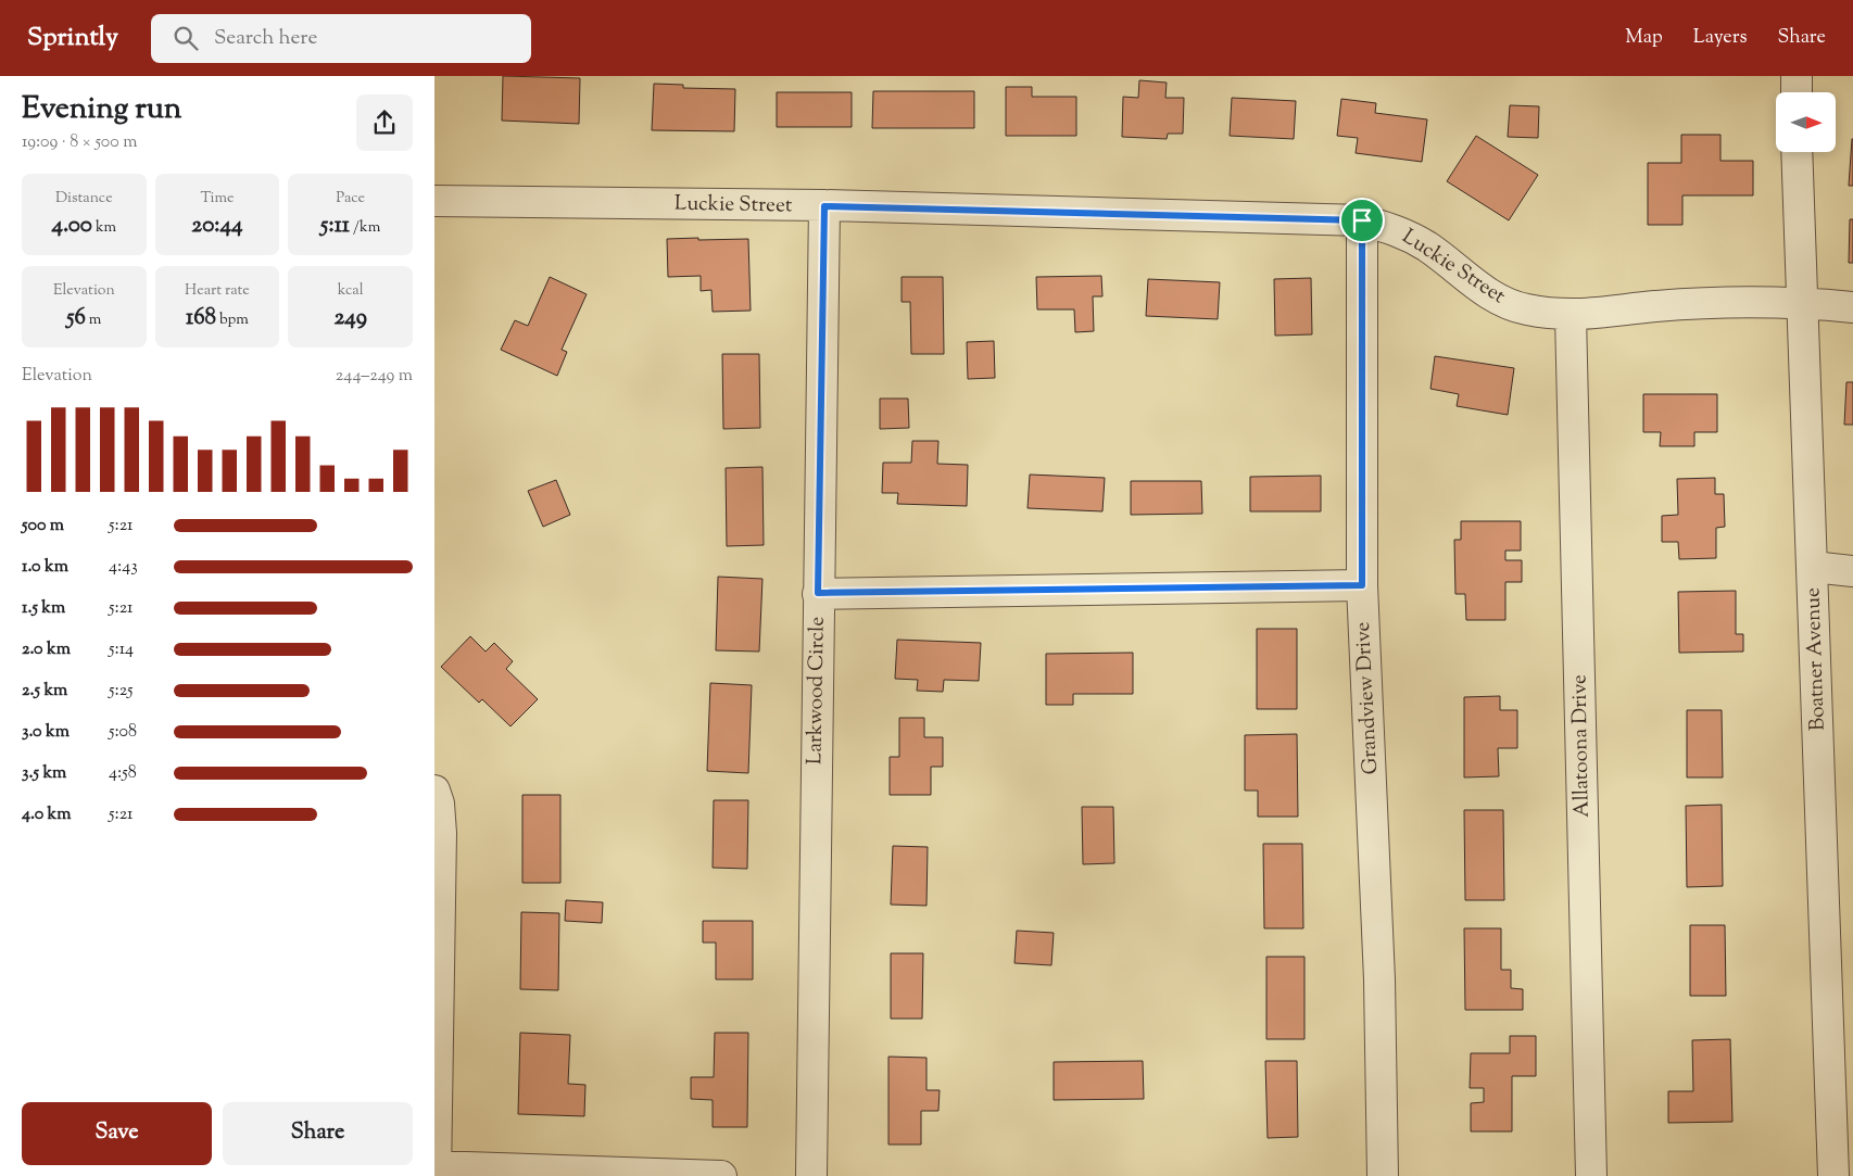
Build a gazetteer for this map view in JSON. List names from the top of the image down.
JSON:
{
  "streets": {
    "street": [
      "Luckie Street",
      "Boatner Avenue",
      "Larkwood Circle",
      "Grandview Drive",
      "Allatoona Drive"
    ]
  },
  "crossings": [
    ["Luckie Street", "Boatner Avenue"],
    ["Luckie Street", "Larkwood Circle"],
    ["Luckie Street", "Grandview Drive"],
    ["Luckie Street", "Allatoona Drive"]
  ],
  "north": "right",
  "page": {
    "header": "Sprintly",
    "search": "Search here",
    "nav": ["Map", "Layers", "Share"],
    "heading": ["Evening run", "19:09 · 8 × 500 m"],
    "stats": [
      ["Distance", "4.00 km"],
      ["Time", "20:44"],
      ["Pace", "5:11 /km"],
      ["Elevation", "56 m"],
      ["Heart rate", "168 bpm"],
      ["kcal", "249"]
    ],
    "chart": ["Elevation", "244–249 m"],
    "list": [
      {
        "name": "500 m",
        "note": "5:21"
      },
      {
        "name": "1.0 km",
        "note": "4:43"
      },
      {
        "name": "1.5 km",
        "note": "5:21"
      },
      {
        "name": "2.0 km",
        "note": "5:14"
      },
      {
        "name": "2.5 km",
        "note": "5:25"
      },
      {
        "name": "3.0 km",
        "note": "5:08"
      },
      {
        "name": "3.5 km",
        "note": "4:58"
      },
      {
        "name": "4.0 km",
        "note": "5:21"
      }
    ],
    "buttons": ["Save", "Share"]
  }
}
